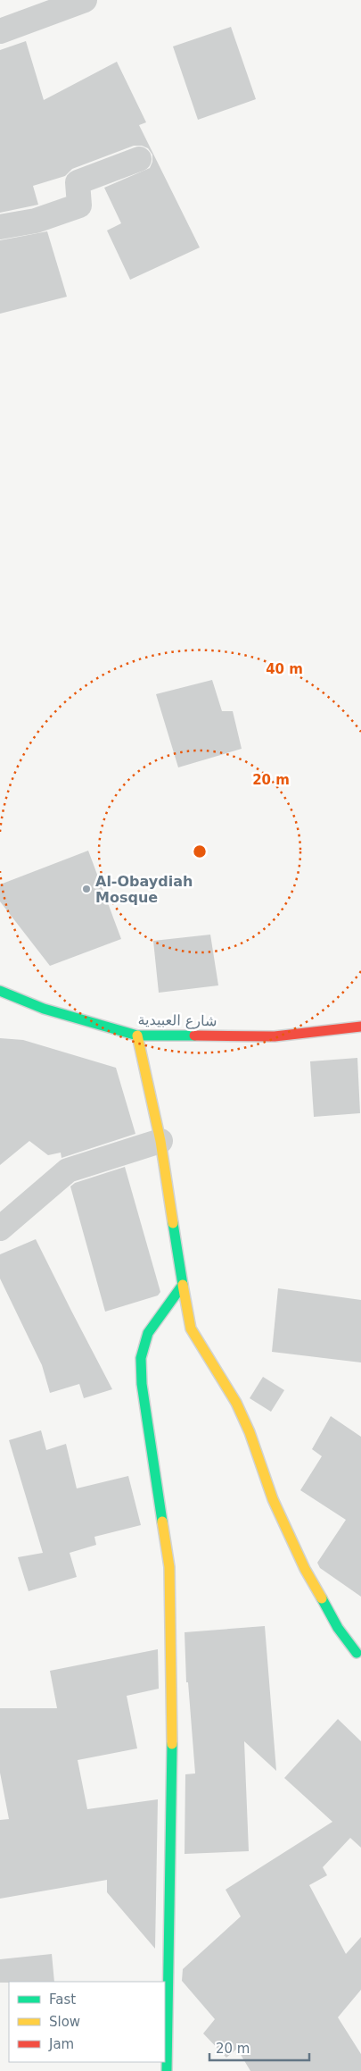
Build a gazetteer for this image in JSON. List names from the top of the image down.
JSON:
{
  "streets": {
    "street": ["شارع العبيدية"]
  },
  "places": ["Al-Obaydiah Mosque"],
  "legend": ["Fast", "Slow", "Jam"],
  "scale_bar": "20 m",
  "rings": ["40 m", "20 m"]
}
